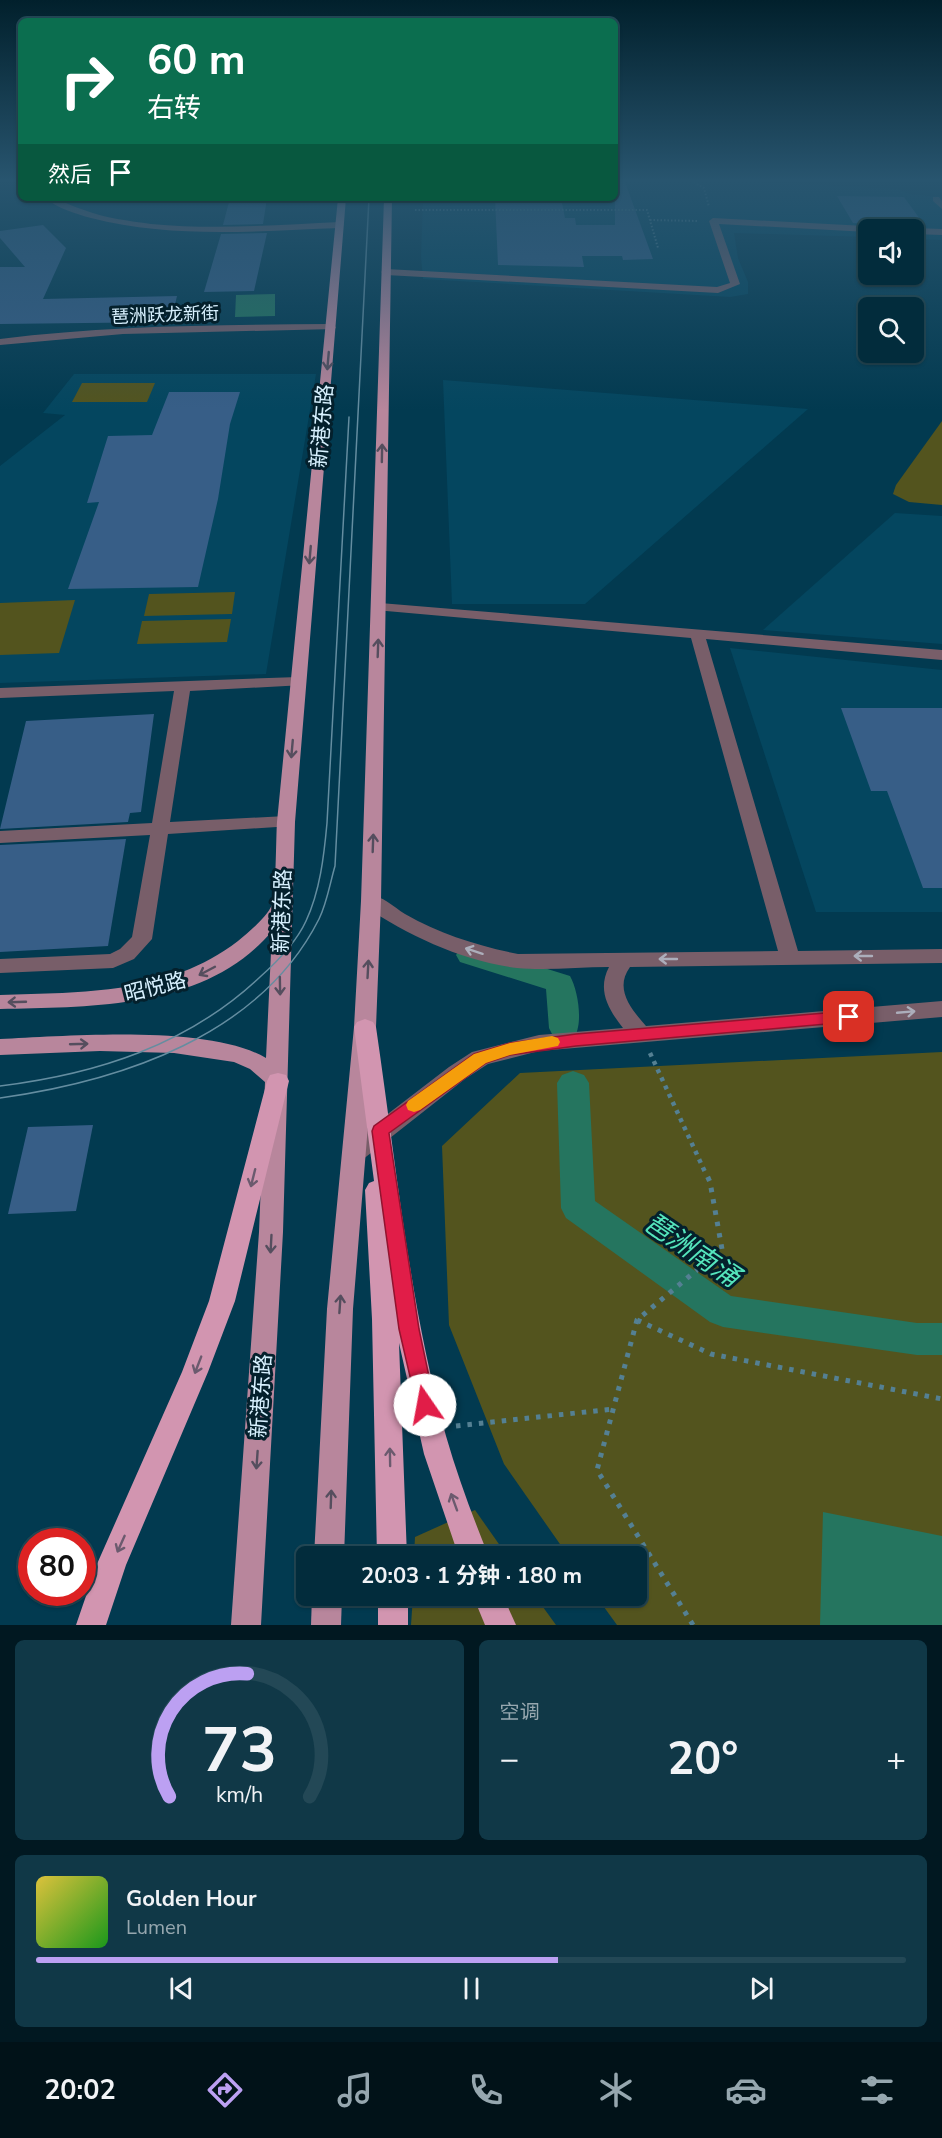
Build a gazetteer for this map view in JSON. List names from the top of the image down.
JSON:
{
  "streets": {
    "main road": ["新港东路", "昭悦路"],
    "street": ["琶洲跃龙新街"]
  },
  "crossings": [
    ["琶洲跃龙新街", "新港东路"],
    ["新港东路", "昭悦路"]
  ],
  "one_way": ["昭悦路"],
  "water": ["琶洲南涌"],
  "page": {
    "turn": ["60 m", "右转"],
    "then": "然后",
    "limit": "80",
    "trip": "20:03 · 1 分钟 · 180 m",
    "tile": "空调",
    "heat": ["−", "20°", "+"],
    "song": ["Golden Hour", "Lumen"],
    "tabs": "20:02",
    "gauge": ["73", "km/h"]
  }
}
